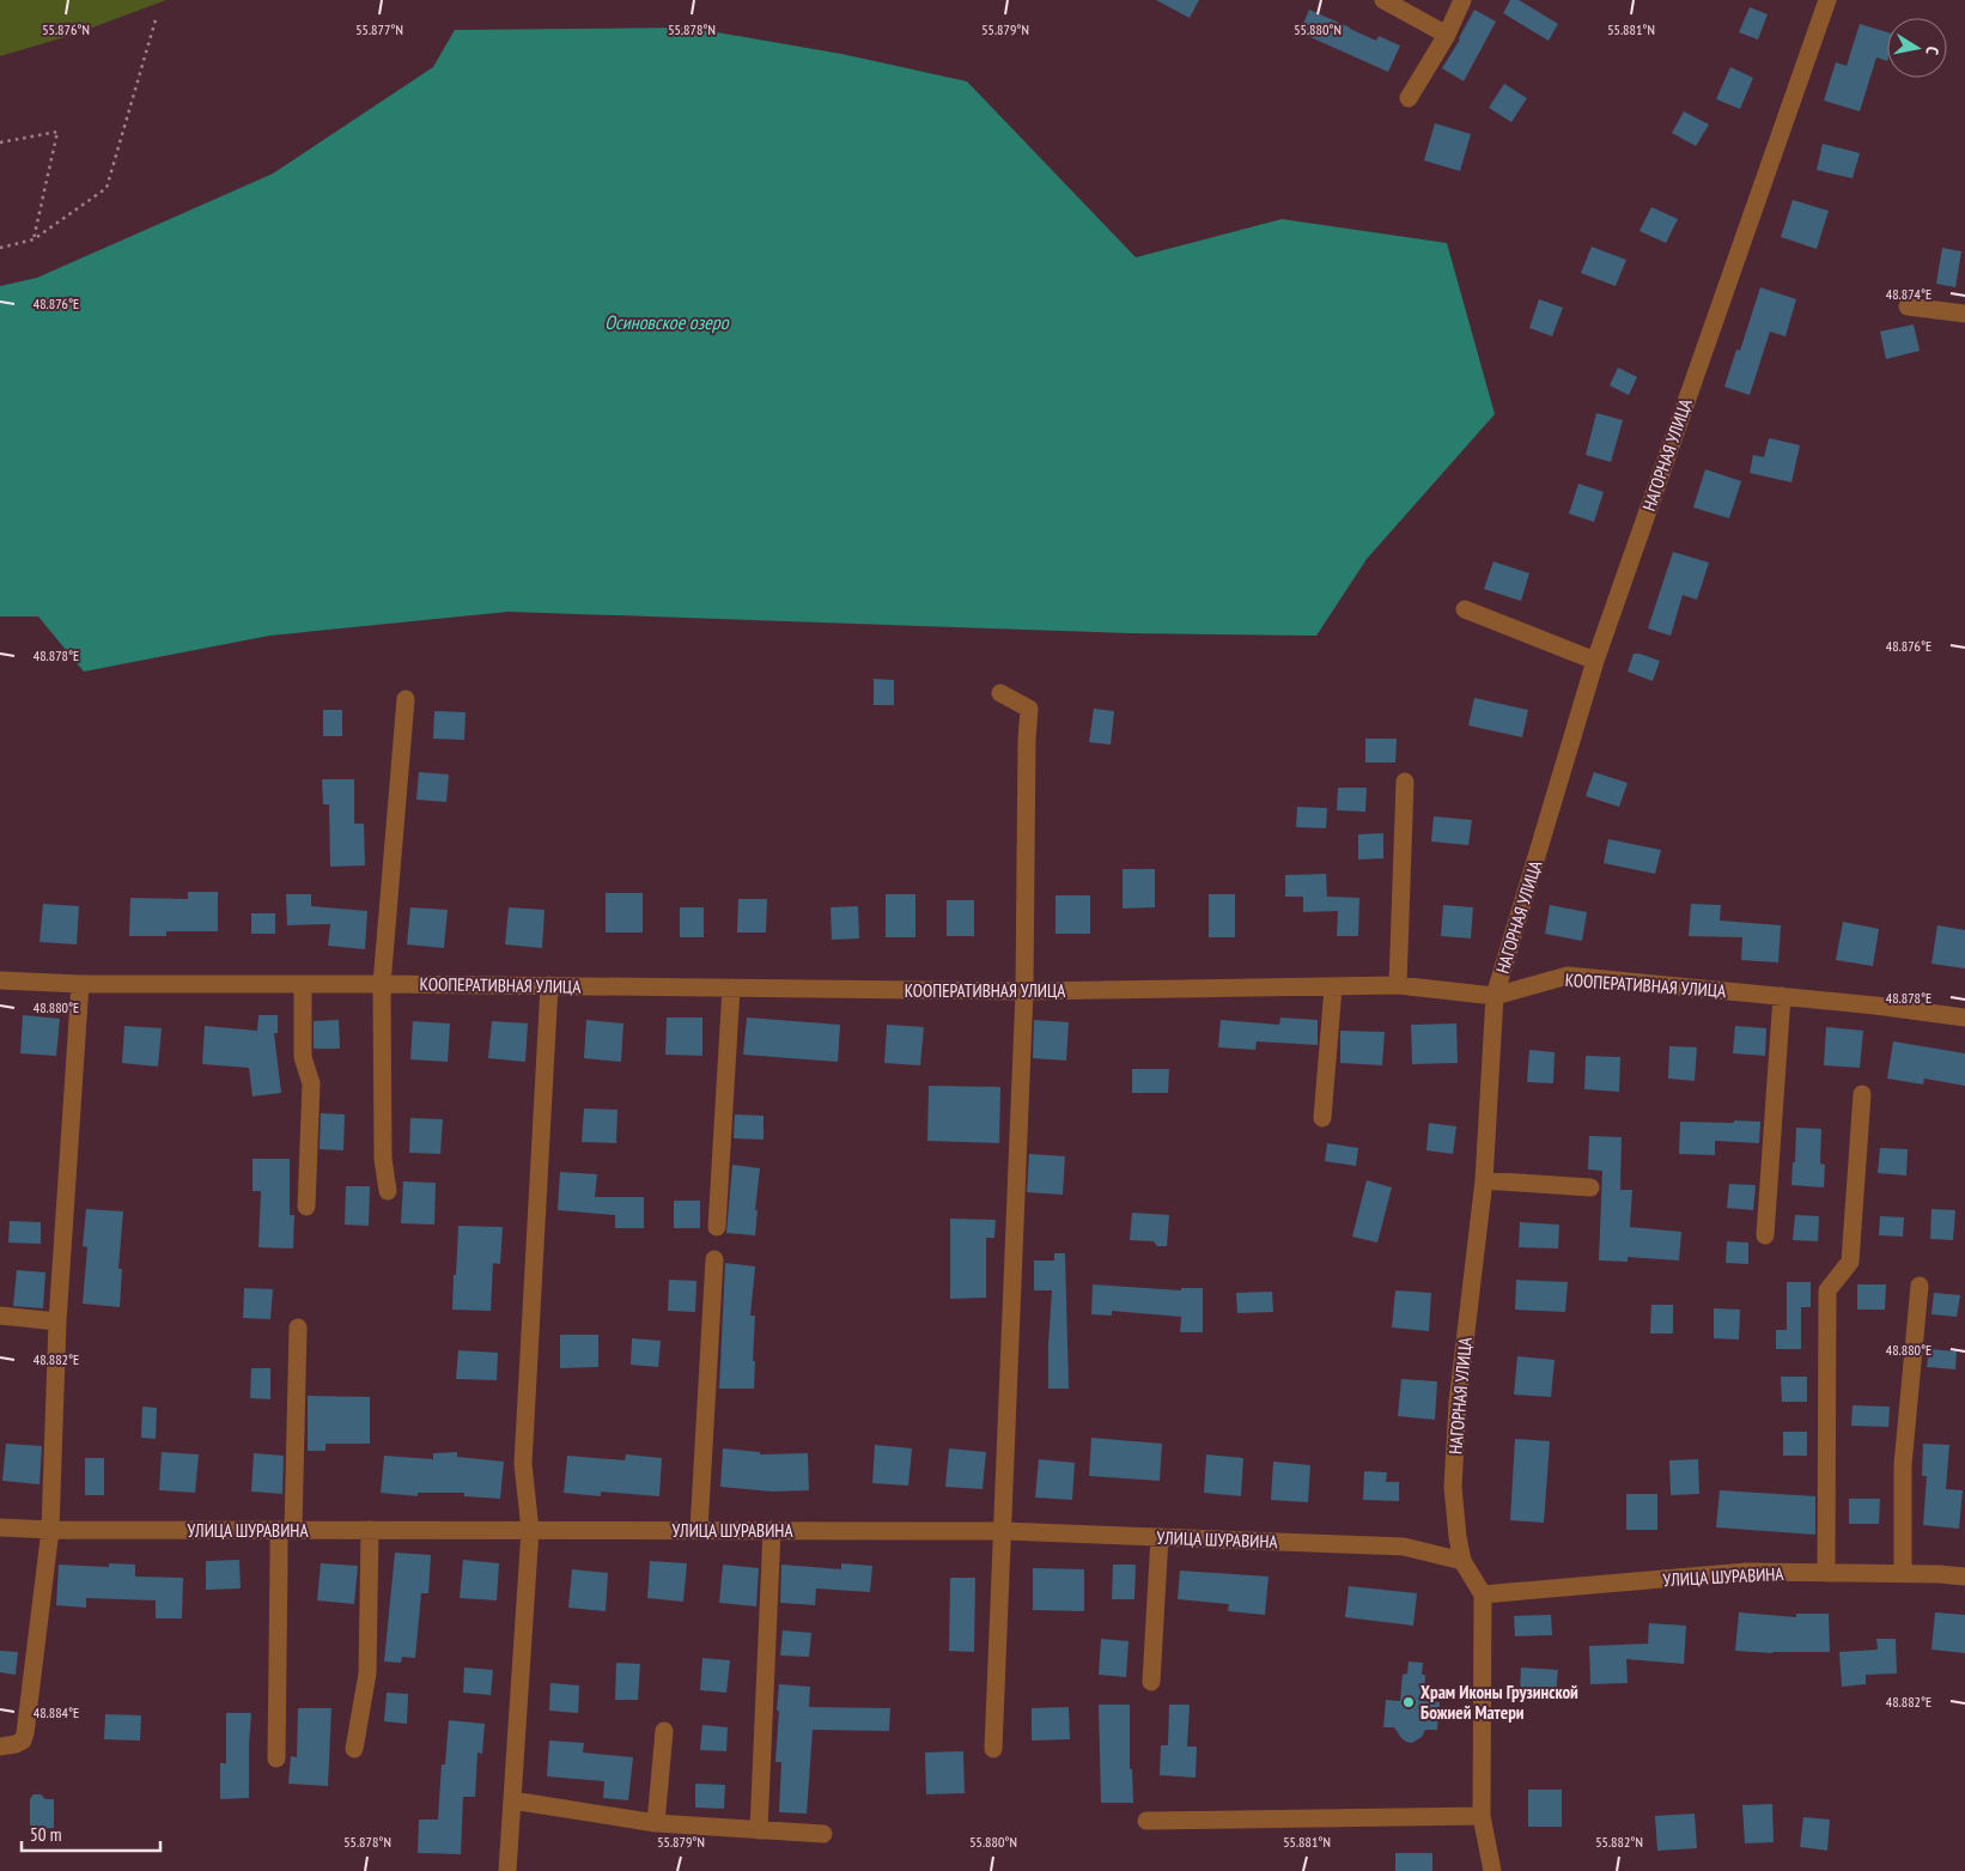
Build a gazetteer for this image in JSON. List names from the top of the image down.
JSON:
{
  "streets": {
    "street": ["НАГОРНАЯ УЛИЦА", "КООПЕРАТИВНАЯ УЛИЦА", "УЛИЦА ШУРАВИНА"]
  },
  "crossings": [
    ["НАГОРНАЯ УЛИЦА", "КООПЕРАТИВНАЯ УЛИЦА"],
    ["НАГОРНАЯ УЛИЦА", "УЛИЦА ШУРАВИНА"]
  ],
  "water": ["Осиновское озеро"],
  "places": ["Храм Иконы Грузинской Божией Матери"],
  "scale_bar": "50 m",
  "north": "right",
  "coordinates": [
    "55.876°N",
    "55.877°N",
    "55.878°N",
    "55.879°N",
    "55.880°N",
    "55.881°N",
    "48.874°E",
    "48.876°E",
    "48.878°E",
    "48.880°E",
    "48.882°E",
    "48.884°E",
    "55.882°N"
  ]
}
